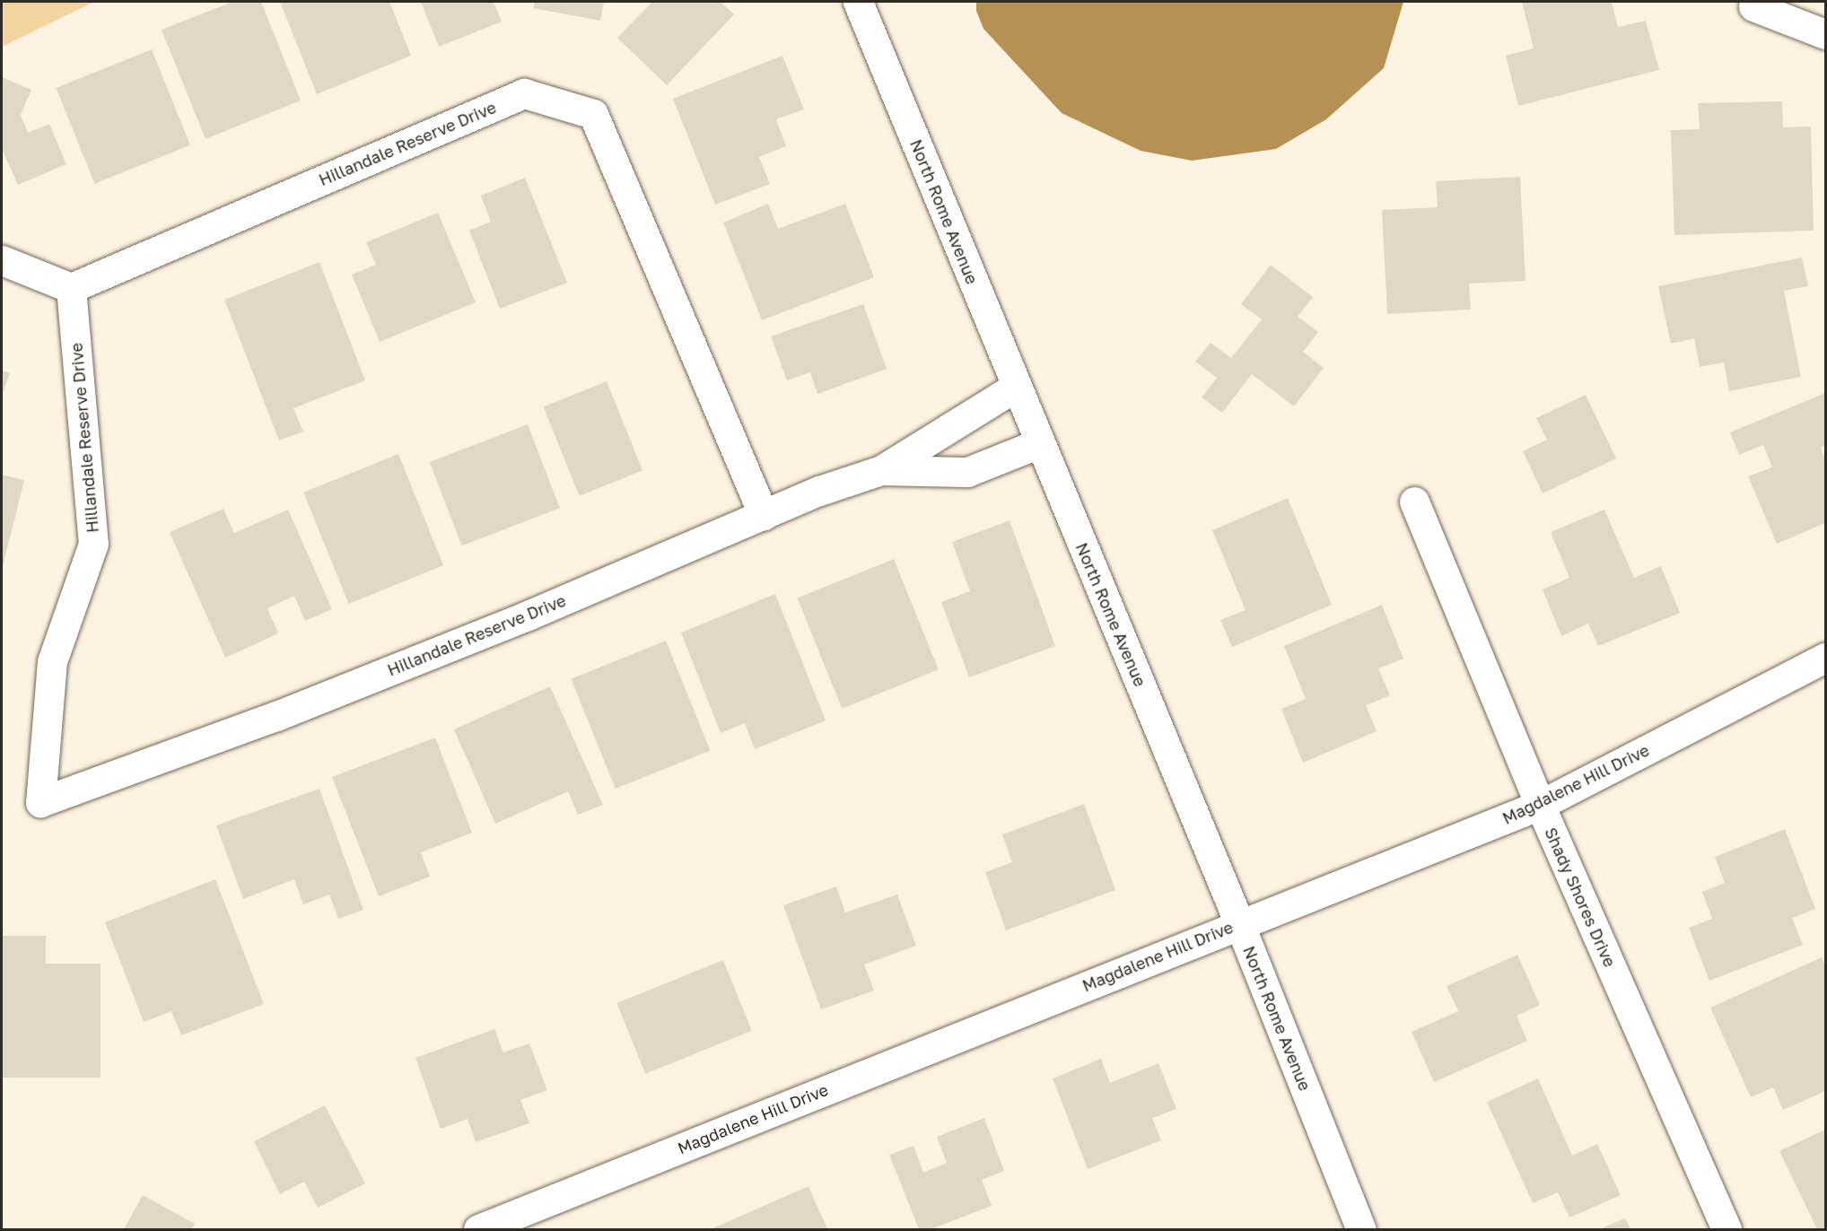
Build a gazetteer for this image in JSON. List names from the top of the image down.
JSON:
{
  "streets": {
    "street": [
      "Hillandale Reserve Drive",
      "North Rome Avenue",
      "Magdalene Hill Drive",
      "Shady Shores Drive"
    ]
  },
  "crossings": [
    ["Hillandale Reserve Drive", "North Rome Avenue"],
    ["North Rome Avenue", "Magdalene Hill Drive"],
    ["Magdalene Hill Drive", "Shady Shores Drive"]
  ]
}
